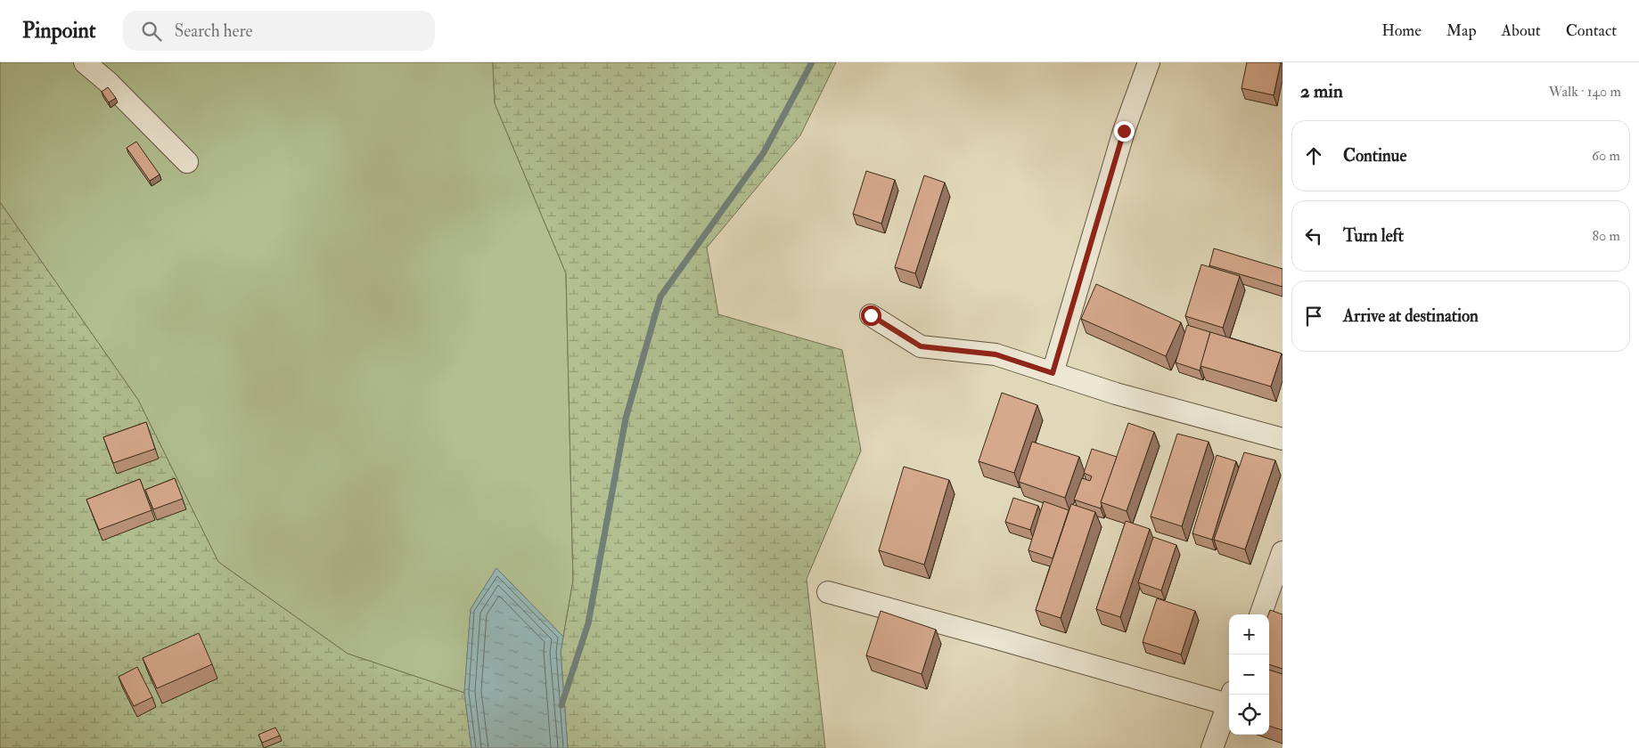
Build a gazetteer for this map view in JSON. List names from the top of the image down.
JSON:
{
  "page": {
    "header": "Pinpoint",
    "search": "Search here",
    "nav": [
      "Home",
      "Map",
      "About",
      "Contact"
    ],
    "heading": ["2 min", "Walk · 140 m"],
    "list": [
      ["Continue", "60 m"],
      ["Turn left", "80 m"],
      "Arrive at destination"
    ],
    "map_buttons": ["+", "−"]
  }
}
